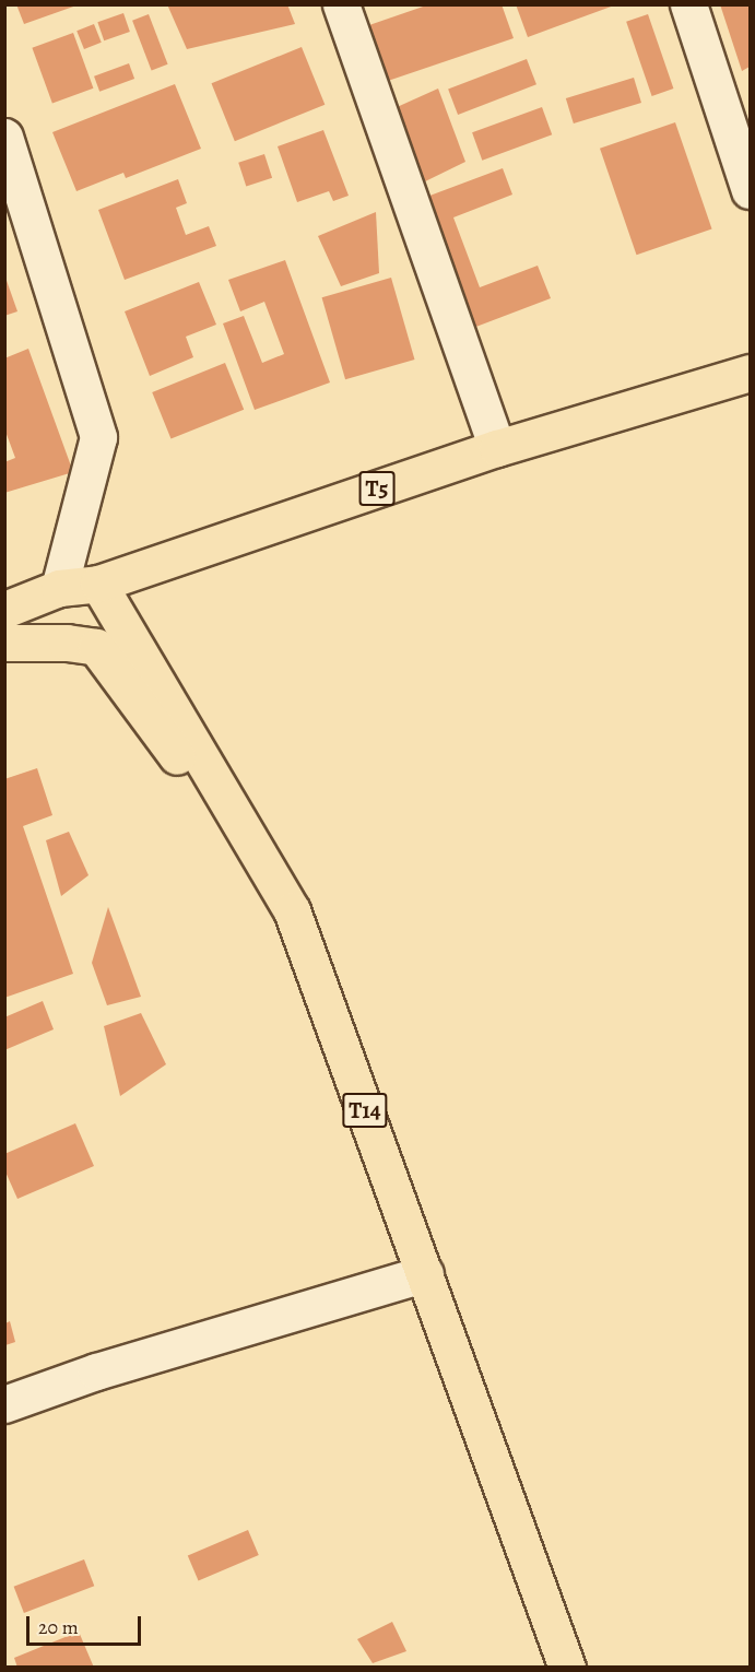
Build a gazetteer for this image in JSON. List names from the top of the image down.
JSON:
{
  "streets": {
    "highway": ["T5", "T14"]
  },
  "crossings": [
    ["T5", "T14"]
  ],
  "scale_bar": "20 m"
}
